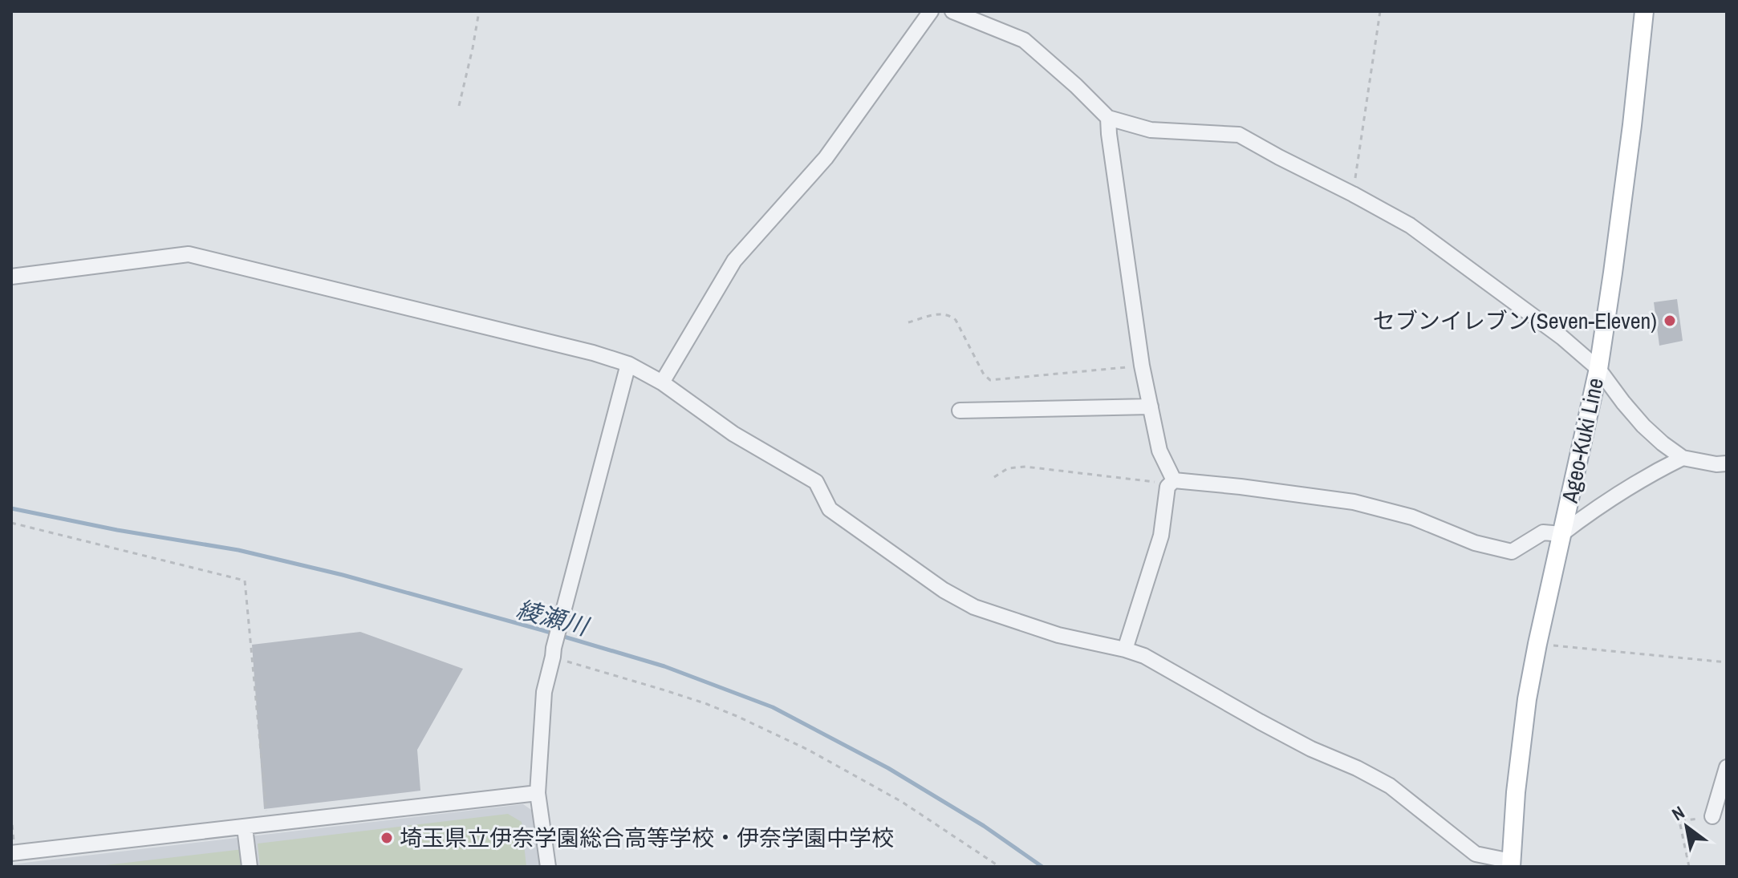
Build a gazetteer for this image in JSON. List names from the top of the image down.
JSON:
{
  "streets": {
    "main road": ["Ageo-Kuki Line"]
  },
  "water": ["綾瀬川"],
  "places": ["セブンイレブン(Seven-Eleven)", "埼玉県立伊奈学園総合高等学校・伊奈学園中学校"],
  "north": "top left"
}
